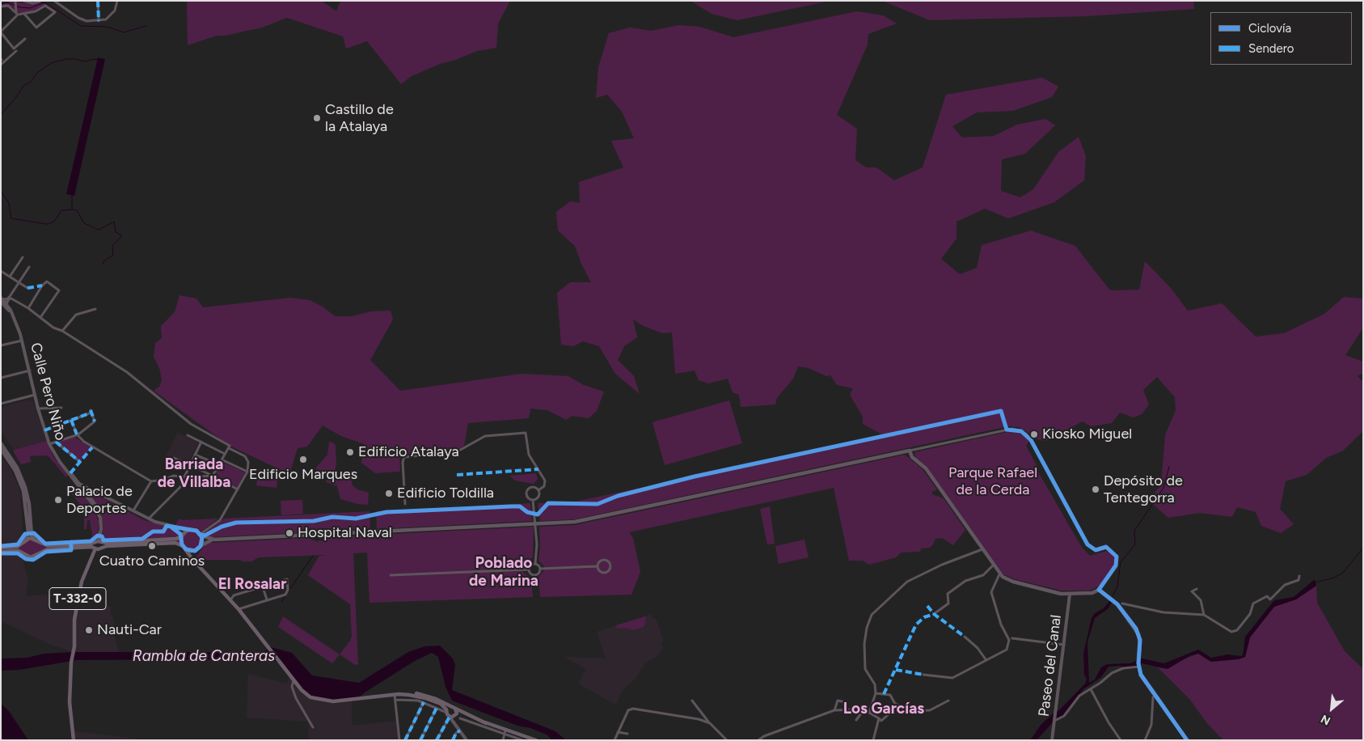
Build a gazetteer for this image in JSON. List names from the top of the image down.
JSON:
{
  "streets": {
    "main road": ["T-332-0"],
    "street": ["Calle Pero Niño", "Paseo del Canal"]
  },
  "districts": [
    "Barriada de Villalba",
    "Poblado de Marina",
    "El Rosalar",
    "Los Garcías"
  ],
  "water": ["Rambla de Canteras"],
  "parks": ["Parque Rafael de la Cerda"],
  "places": [
    "Castillo de la Atalaya",
    "Kiosko Miguel",
    "Edificio Atalaya",
    "Edificio Marques",
    "Depósito de Tentegorra",
    "Edificio Toldilla",
    "Palacio de Deportes",
    "Hospital Naval",
    "Cuatro Caminos",
    "Nauti-Car"
  ],
  "legend": ["Ciclovía", "Sendero"],
  "north": "bottom left"
}
